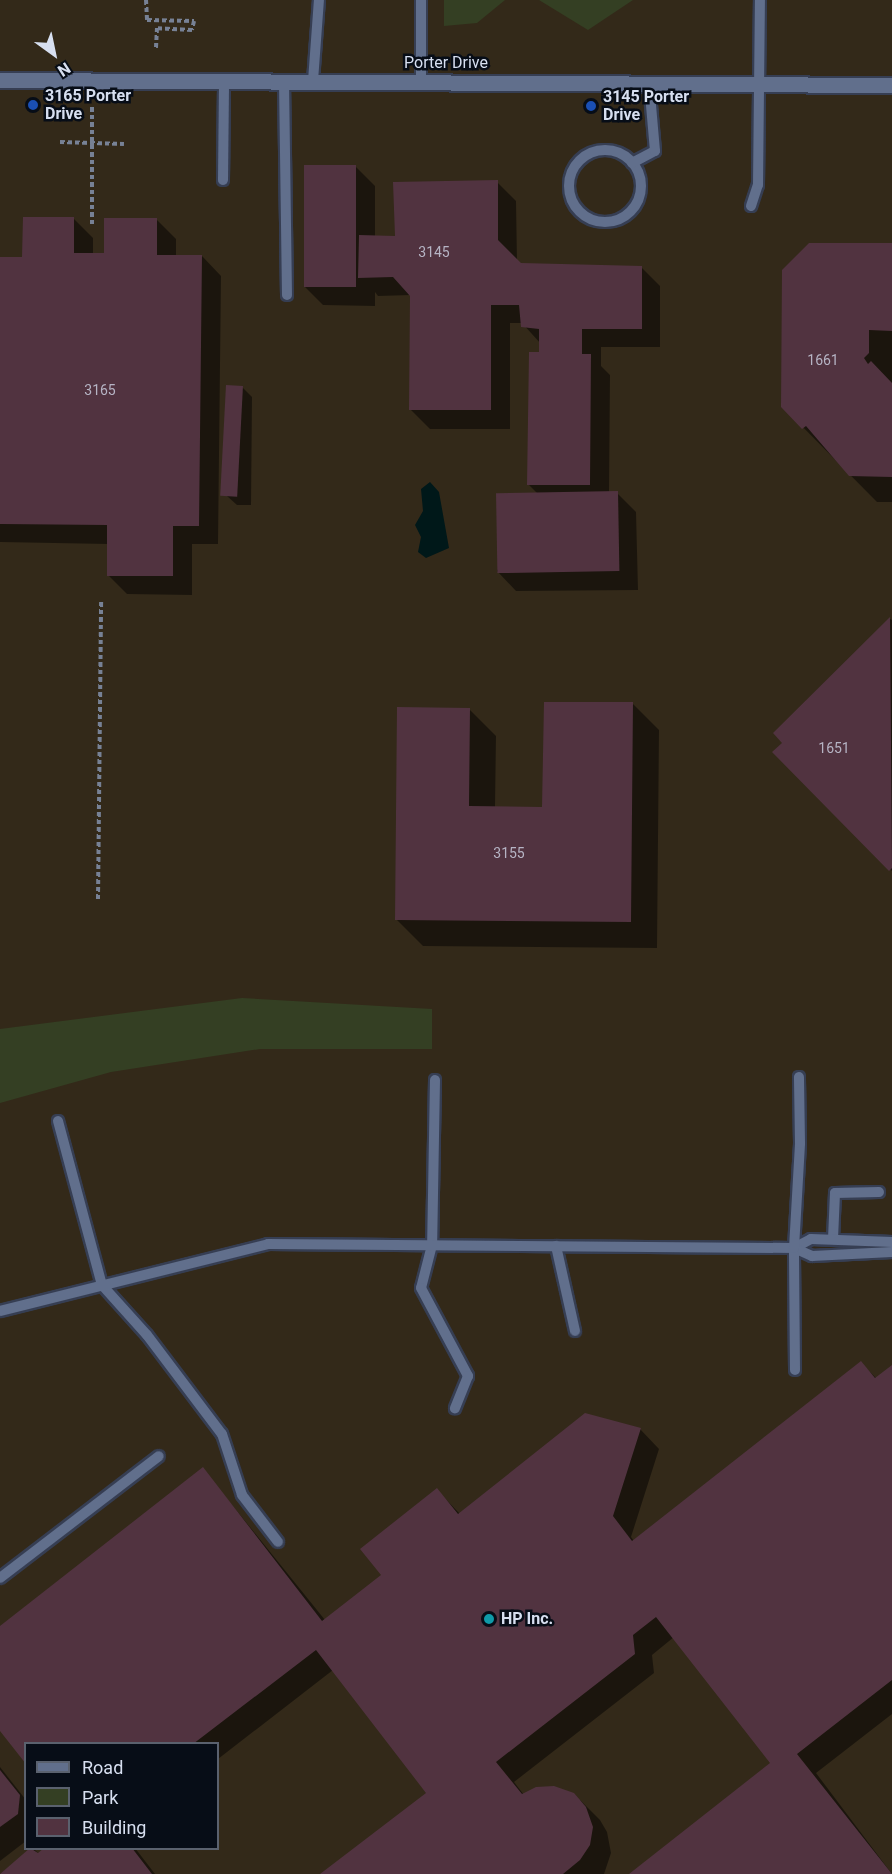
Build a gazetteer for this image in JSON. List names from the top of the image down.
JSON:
{
  "streets": {
    "street": ["Porter Drive"]
  },
  "places": ["3165 Porter Drive", "3145 Porter Drive", "HP Inc."],
  "house_numbers": [
    "3145",
    "1661",
    "3165",
    "1651",
    "3155"
  ],
  "legend": ["Road", "Park", "Building"],
  "north": "bottom right"
}
